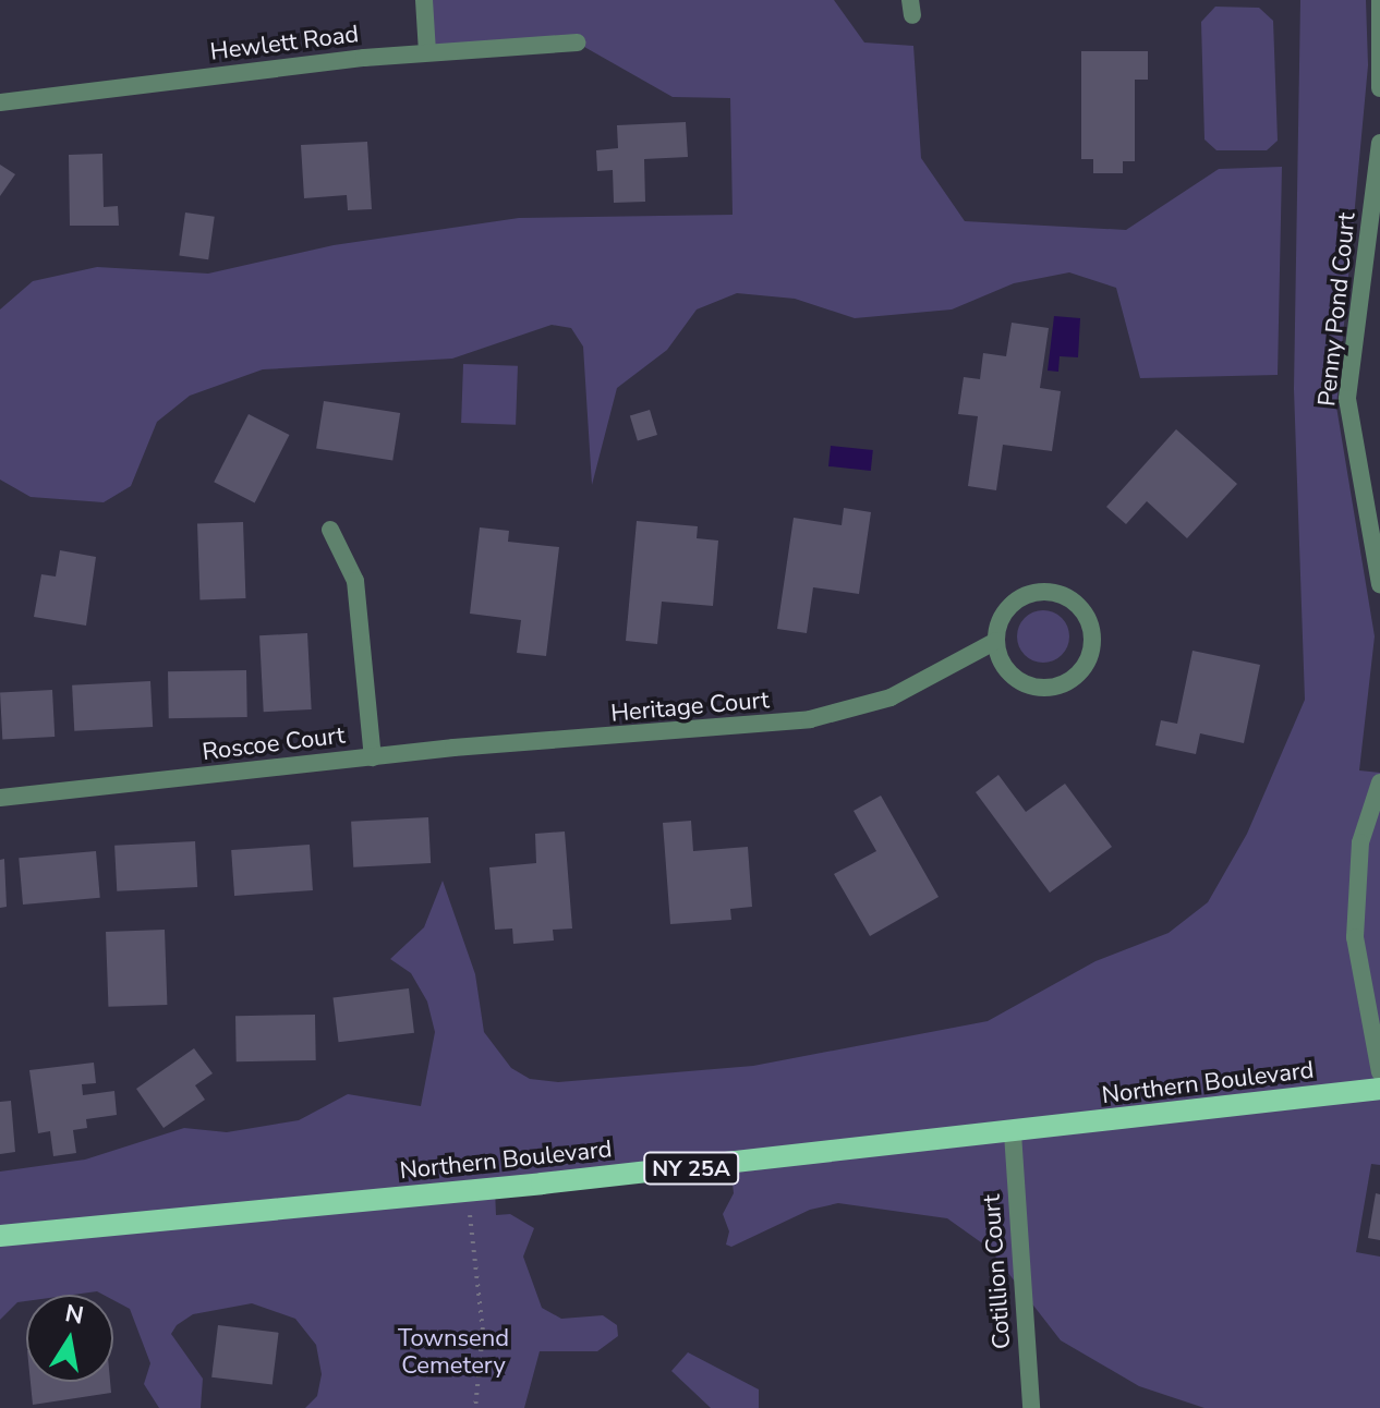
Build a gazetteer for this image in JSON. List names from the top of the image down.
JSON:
{
  "streets": {
    "main road": ["Northern Boulevard", "NY 25A"],
    "street": [
      "Hewlett Road",
      "Penny Pond Court",
      "Heritage Court",
      "Roscoe Court",
      "Cotillion Court"
    ]
  },
  "crossings": [
    ["Heritage Court", "Roscoe Court"],
    ["Northern Boulevard", "Cotillion Court"]
  ],
  "parks": ["Townsend Cemetery"],
  "north": "top"
}
